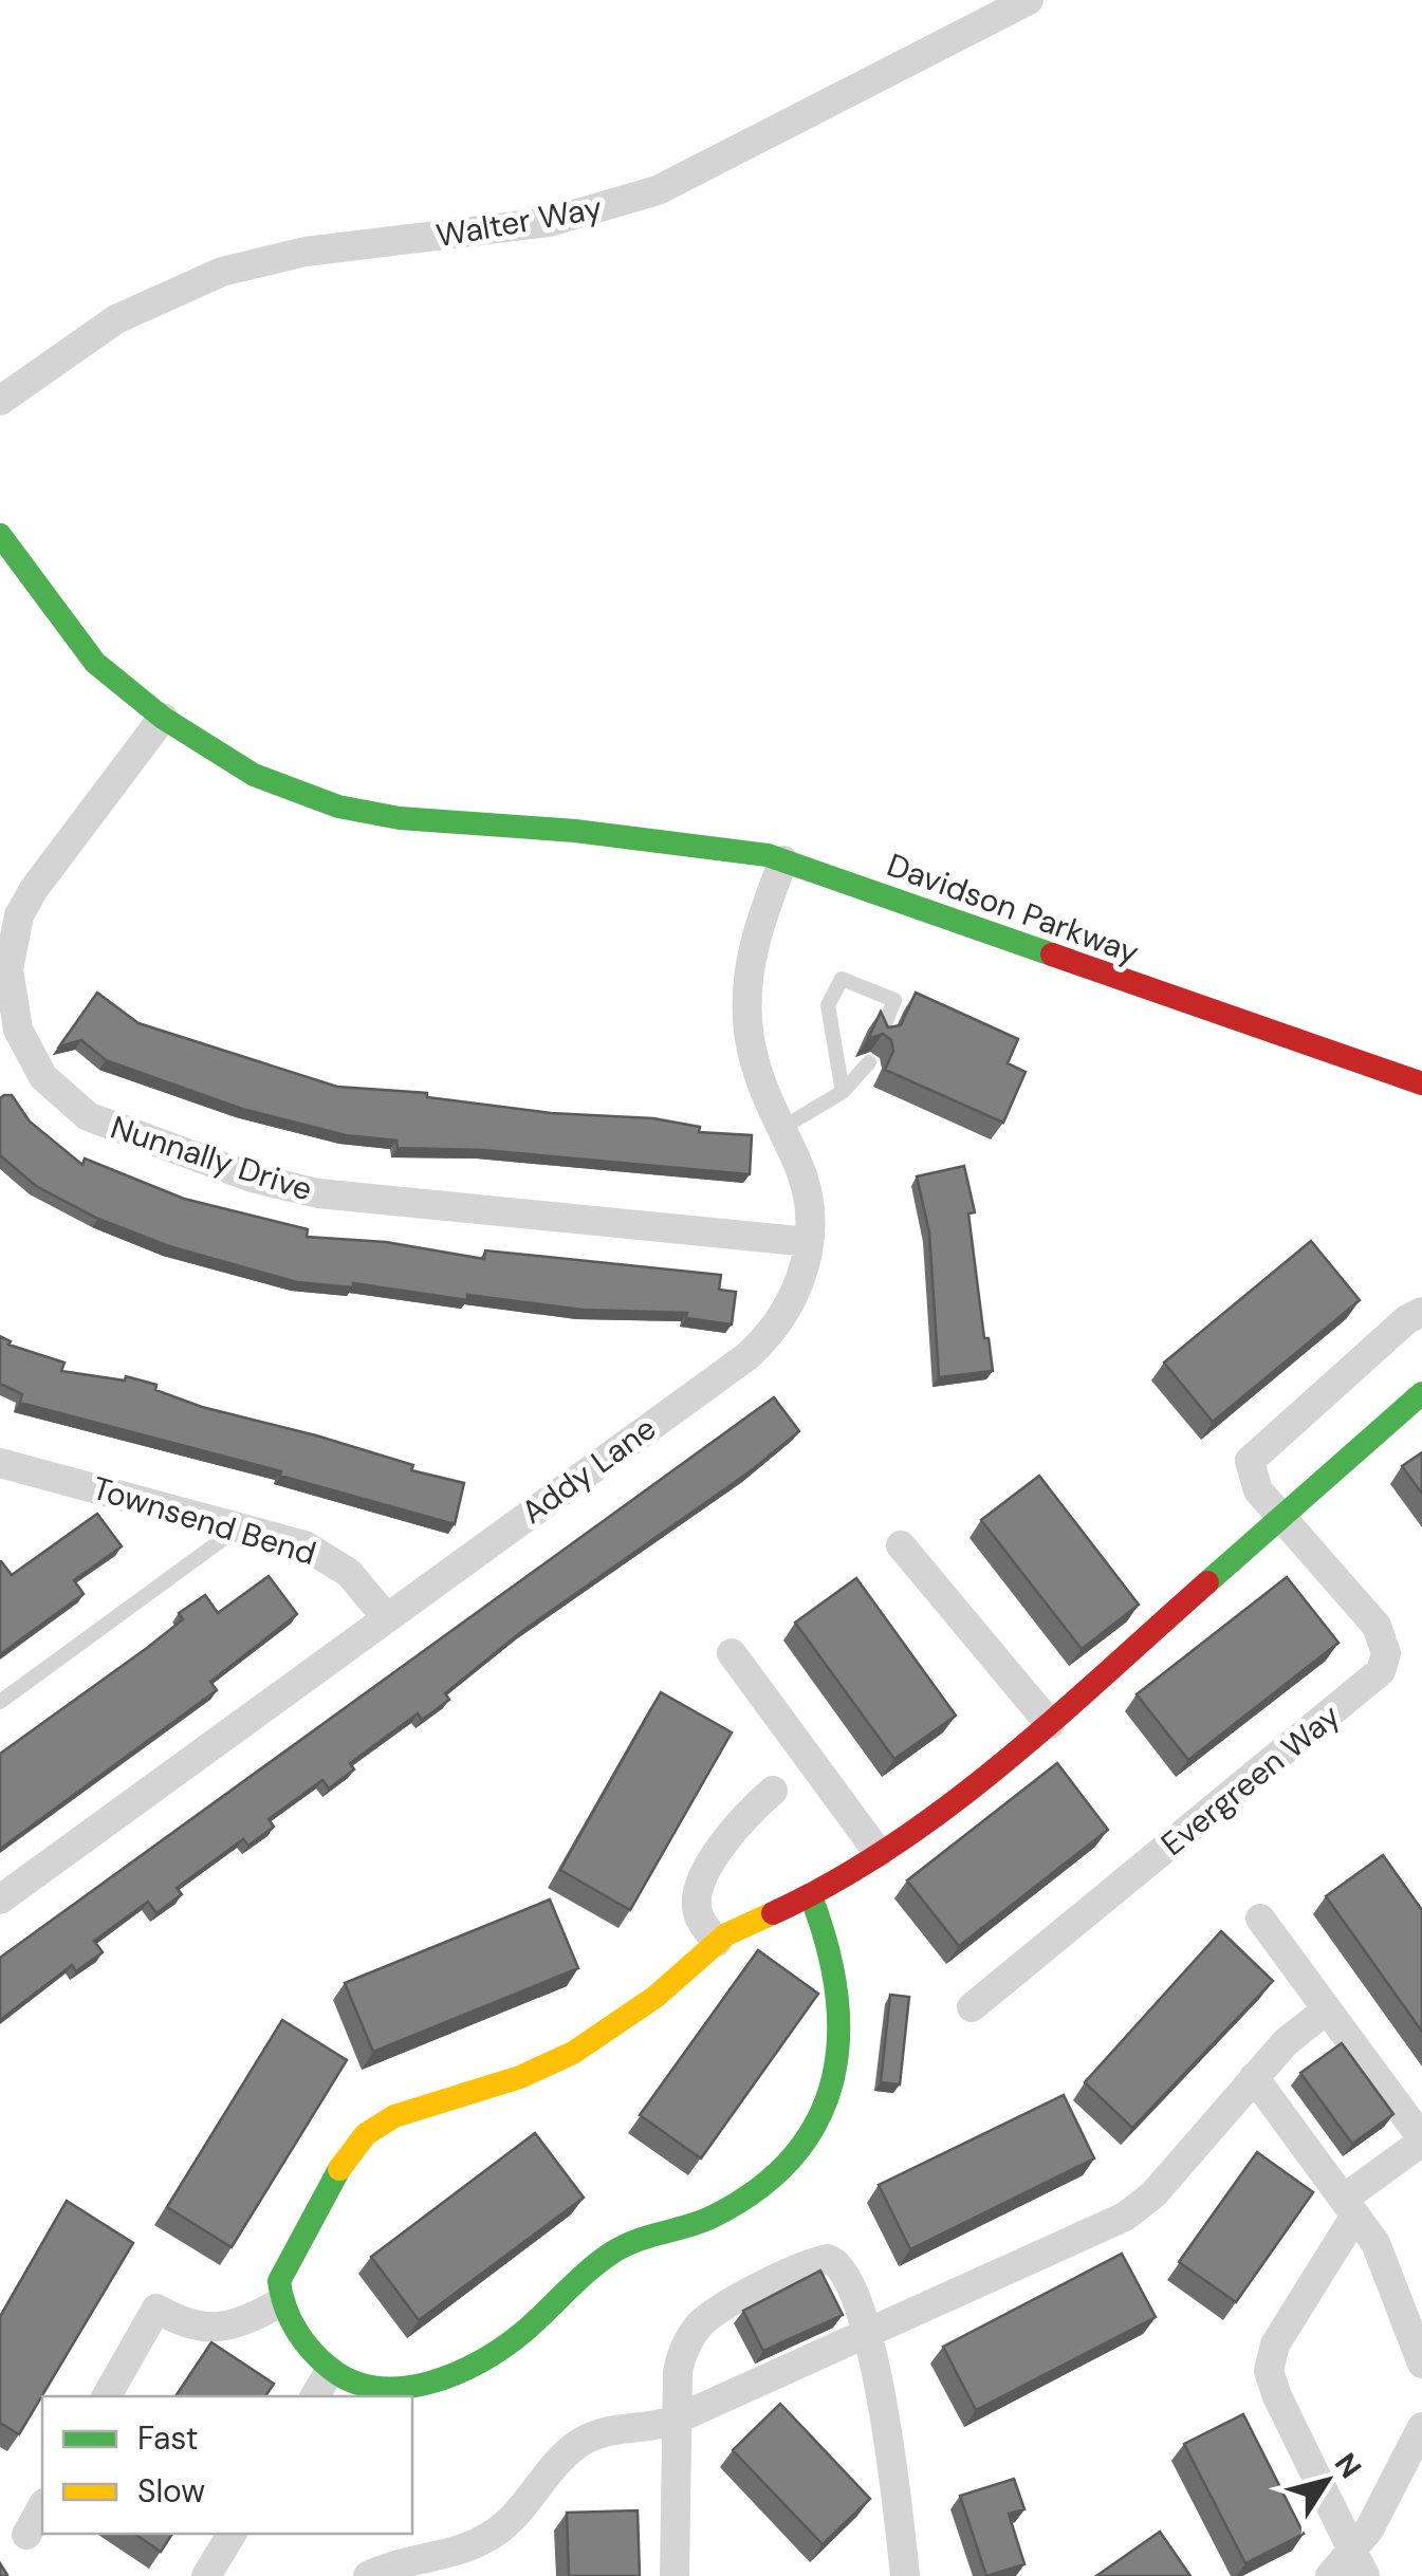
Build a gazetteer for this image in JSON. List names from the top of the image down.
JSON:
{
  "streets": {
    "street": [
      "Walter Way",
      "Davidson Parkway",
      "Nunnally Drive",
      "Addy Lane",
      "Townsend Bend",
      "Evergreen Way"
    ]
  },
  "crossings": [
    ["Davidson Parkway", "Nunnally Drive"],
    ["Davidson Parkway", "Addy Lane"],
    ["Nunnally Drive", "Addy Lane"],
    ["Addy Lane", "Townsend Bend"]
  ],
  "legend": ["Fast", "Slow"],
  "north": "top right"
}
